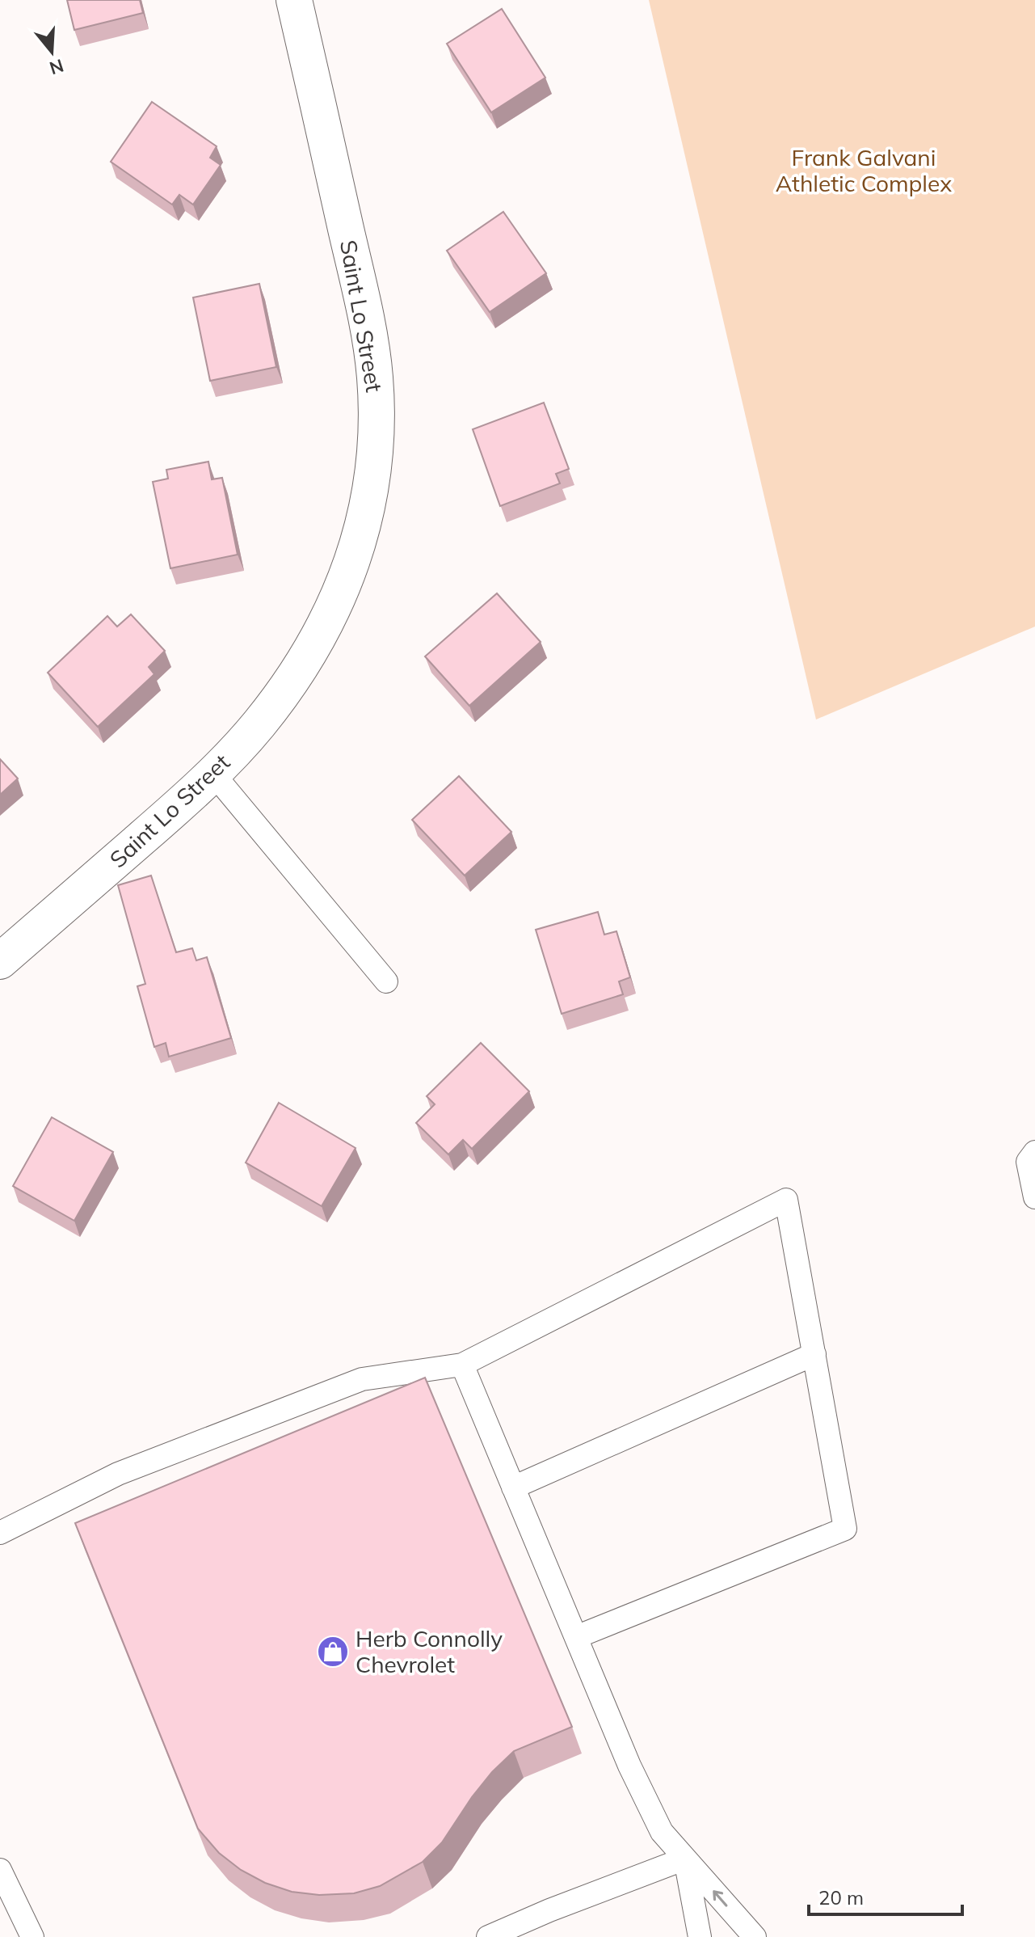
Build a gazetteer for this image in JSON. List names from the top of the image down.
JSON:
{
  "streets": {
    "street": ["Saint Lo Street"]
  },
  "parks": ["Frank Galvani Athletic Complex"],
  "places": {
    "shop": ["Herb Connolly Chevrolet"]
  },
  "scale_bar": "20 m",
  "north": "bottom"
}
